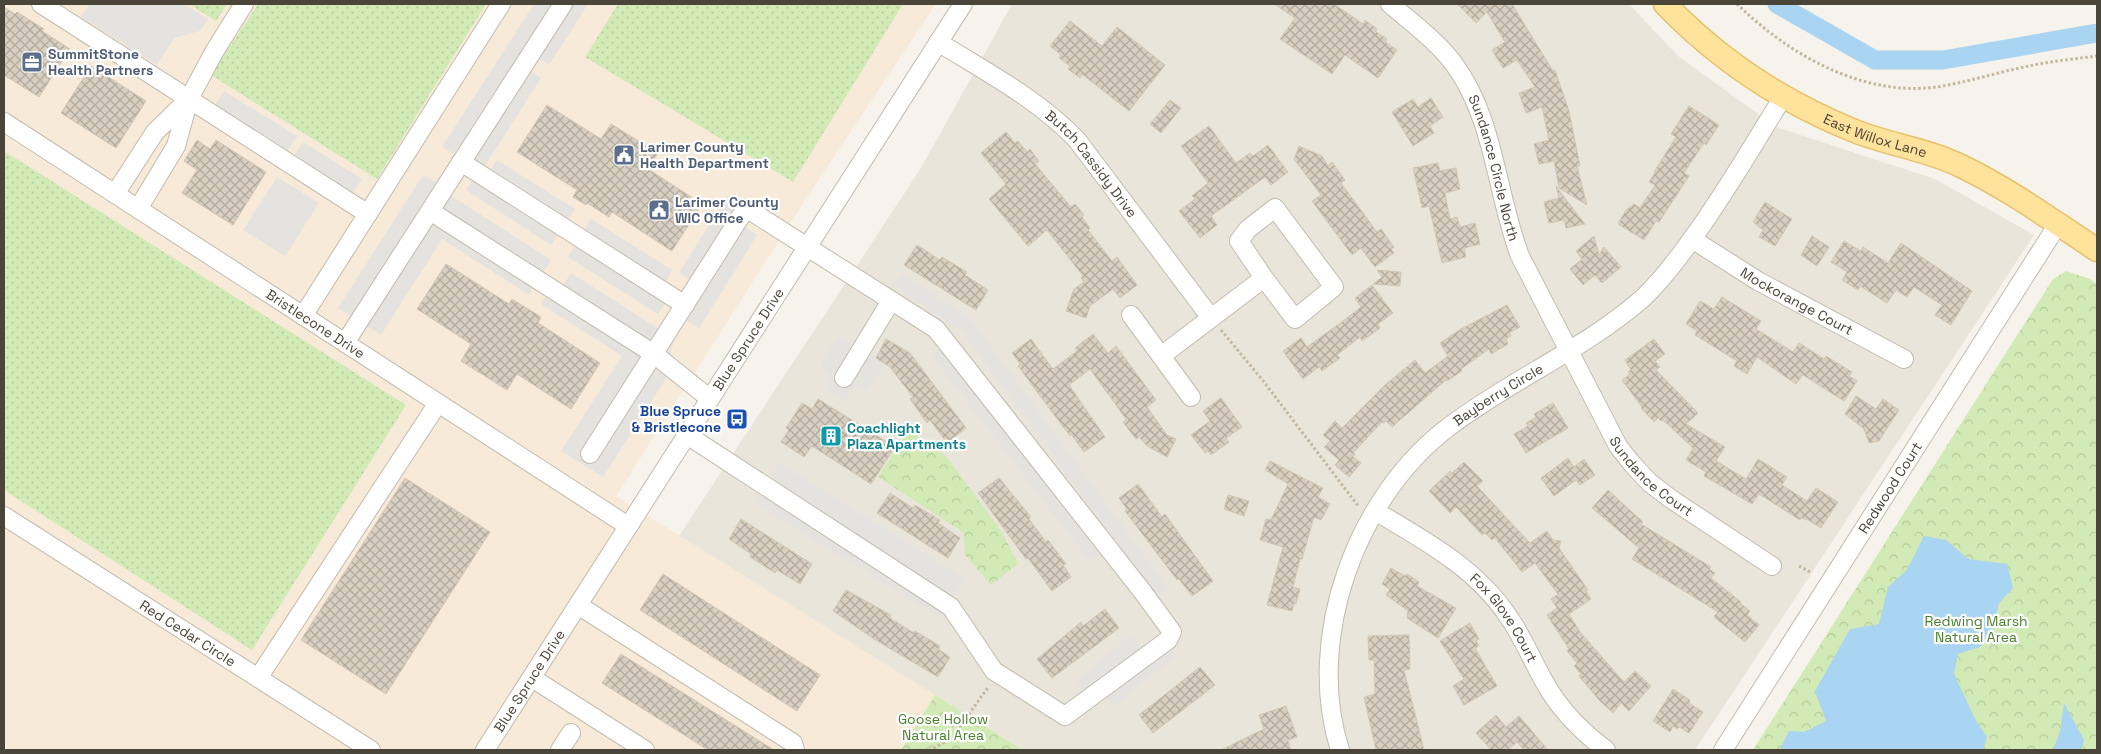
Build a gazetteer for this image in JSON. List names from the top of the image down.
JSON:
{
  "streets": {
    "main road": ["East Willox Lane"],
    "street": [
      "Butch Cassidy Drive",
      "Sundance Circle North",
      "Mockorange Court",
      "Bristlecone Drive",
      "Blue Spruce Drive",
      "Bayberry Circle",
      "Sundance Court",
      "Redwood Court",
      "Fox Glove Court",
      "Red Cedar Circle"
    ]
  },
  "crossings": [
    ["East Willox Lane", "Bayberry Circle"],
    ["East Willox Lane", "Redwood Court"],
    ["Butch Cassidy Drive", "Blue Spruce Drive"],
    ["Sundance Circle North", "Bayberry Circle"],
    ["Sundance Circle North", "Sundance Court"],
    ["Mockorange Court", "Bayberry Circle"],
    ["Bristlecone Drive", "Blue Spruce Drive"],
    ["Bayberry Circle", "Sundance Court"],
    ["Bayberry Circle", "Fox Glove Court"]
  ],
  "parks": ["Redwing Marsh Natural Area", "Goose Hollow Natural Area"],
  "places": {
    "office": ["SummitStone Health Partners"],
    "public building": ["Larimer County Health Department", "Larimer County WIC Office"],
    "bus stop": ["Blue Spruce & Bristlecone"],
    "building": ["Coachlight Plaza Apartments"]
  }
}
